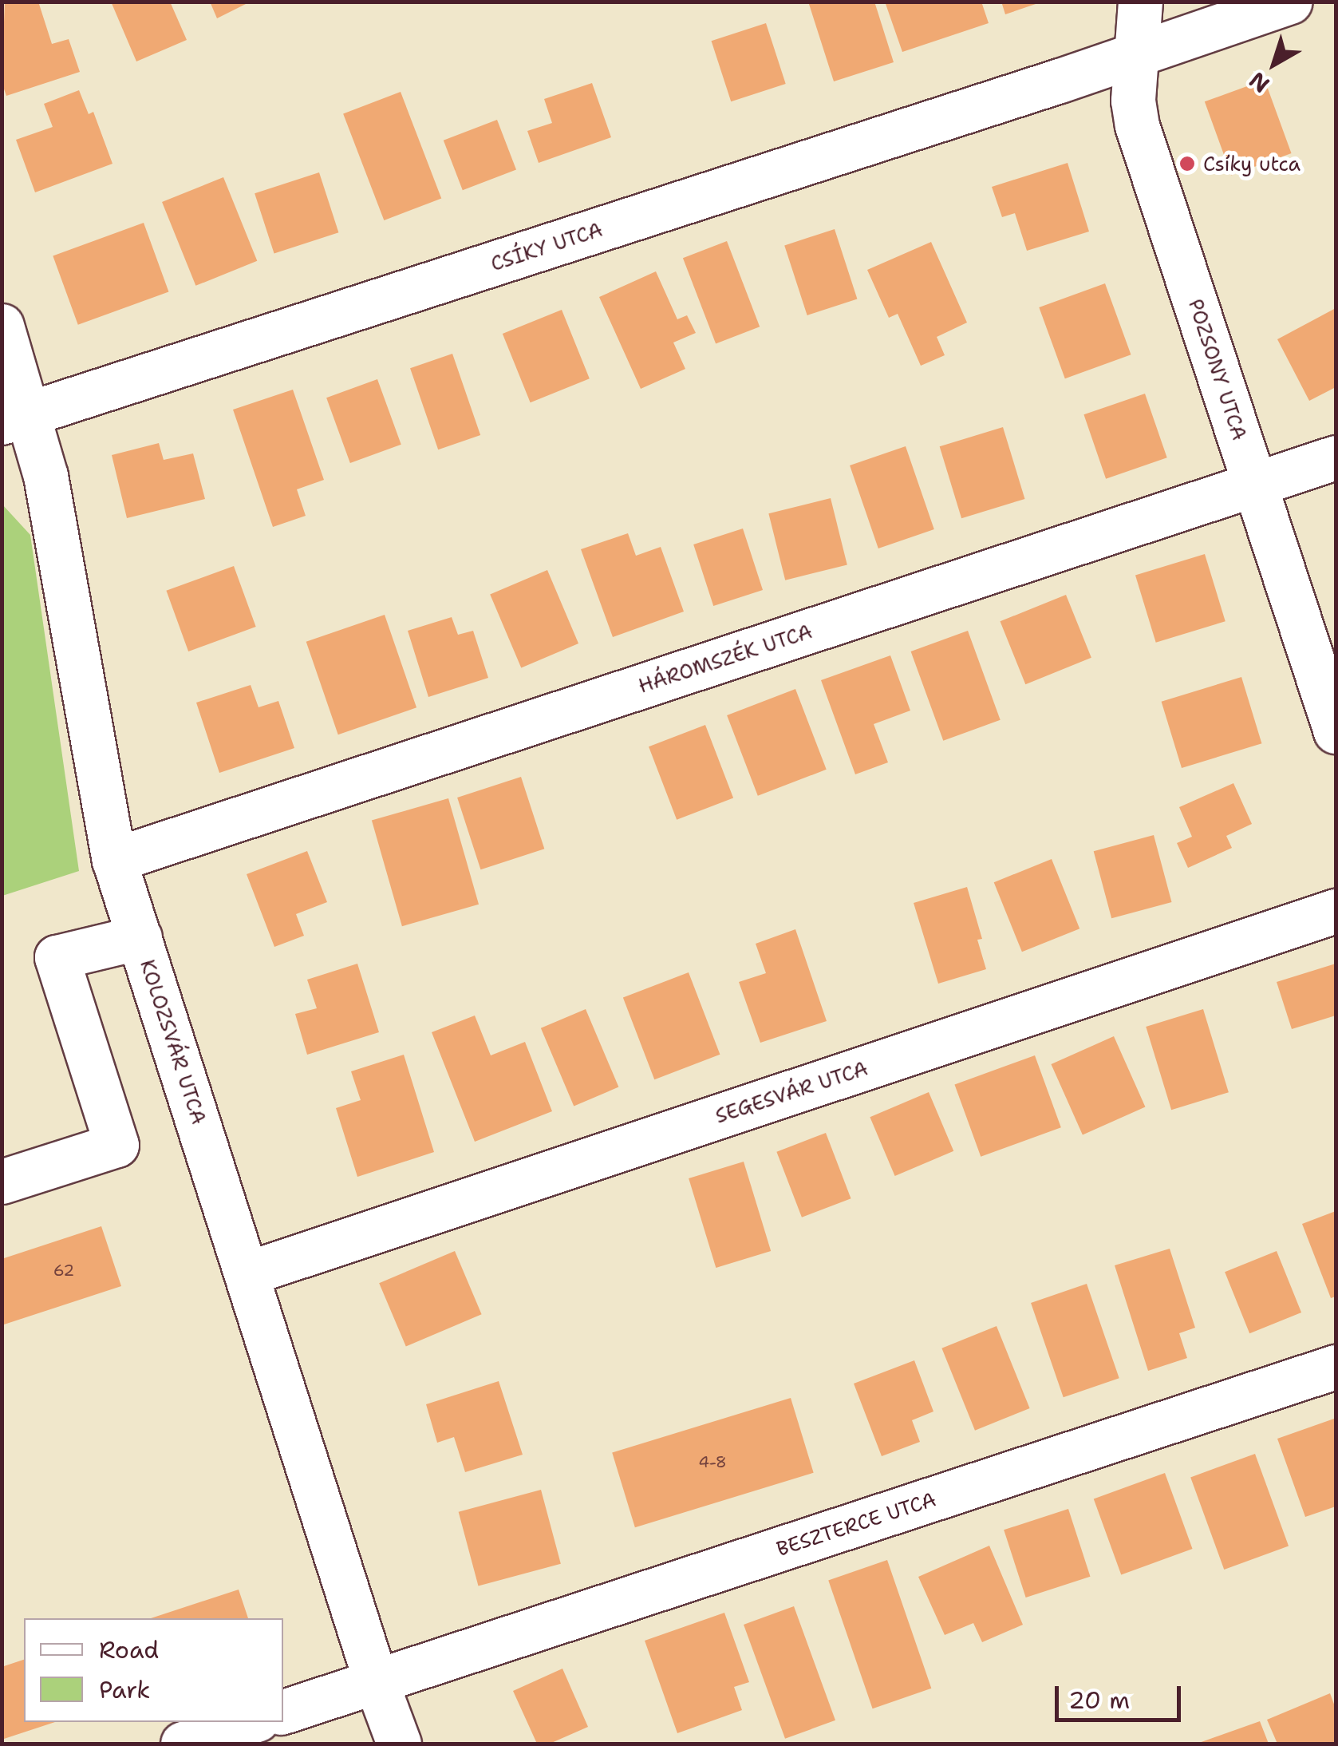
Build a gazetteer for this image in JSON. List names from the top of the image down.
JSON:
{
  "streets": {
    "street": [
      "CSÍKY UTCA",
      "POZSONY UTCA",
      "HÁROMSZÉK UTCA",
      "KOLOZSVÁR UTCA",
      "SEGESVÁR UTCA",
      "BESZTERCE UTCA"
    ]
  },
  "crossings": [
    ["CSÍKY UTCA", "POZSONY UTCA"],
    ["CSÍKY UTCA", "KOLOZSVÁR UTCA"],
    ["POZSONY UTCA", "HÁROMSZÉK UTCA"],
    ["HÁROMSZÉK UTCA", "KOLOZSVÁR UTCA"],
    ["KOLOZSVÁR UTCA", "SEGESVÁR UTCA"],
    ["KOLOZSVÁR UTCA", "BESZTERCE UTCA"]
  ],
  "places": ["Csíky utca"],
  "house_numbers": ["62", "4-8"],
  "legend": ["Road", "Park"],
  "scale_bar": "20 m",
  "north": "bottom left"
}
